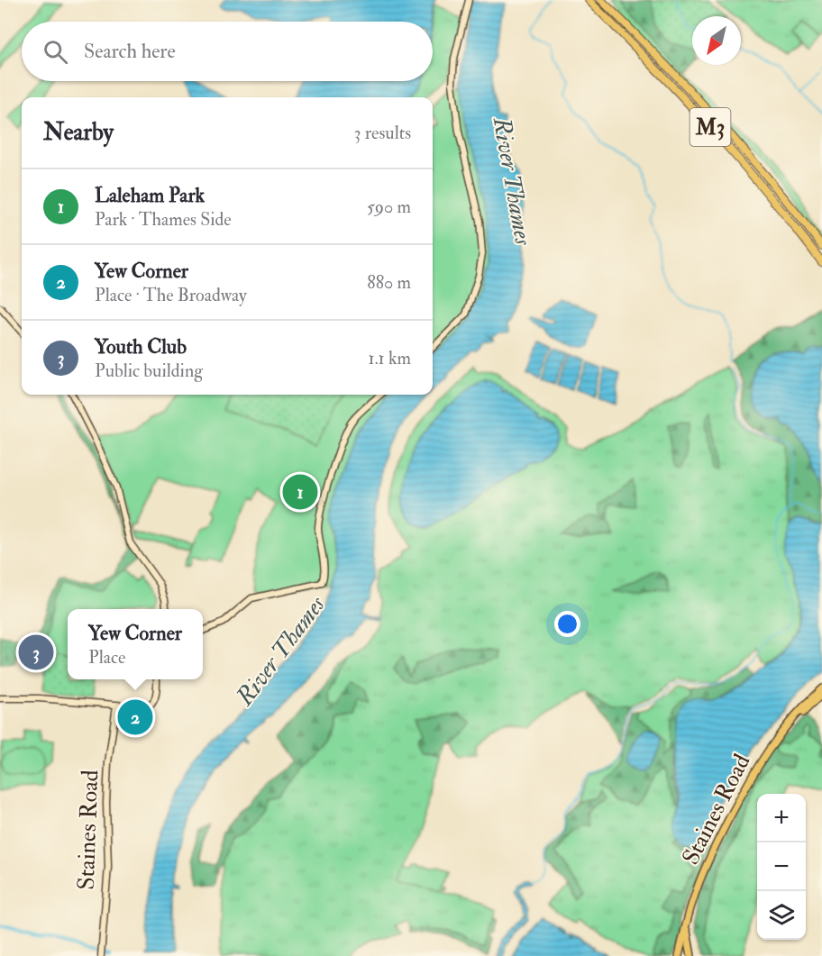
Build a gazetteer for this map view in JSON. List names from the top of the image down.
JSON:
{
  "streets": {
    "highway": ["M3"],
    "main road": ["Staines Road"]
  },
  "water": ["River Thames"],
  "north": "bottom left",
  "page": {
    "search": "Search here",
    "heading": ["Nearby", "3 results"],
    "list": [
      {
        "mark": "1",
        "name": "Laleham Park",
        "note": "Park · Thames Side",
        "value": "590 m"
      },
      {
        "mark": "2",
        "name": "Yew Corner",
        "note": "Place · The Broadway",
        "value": "880 m"
      },
      {
        "mark": "3",
        "name": "Youth Club",
        "note": "Public building",
        "value": "1.1 km"
      }
    ],
    "pins": ["1", "3", "2"],
    "popup": ["Yew Corner", "Place"],
    "map_buttons": ["+", "−"]
  }
}
